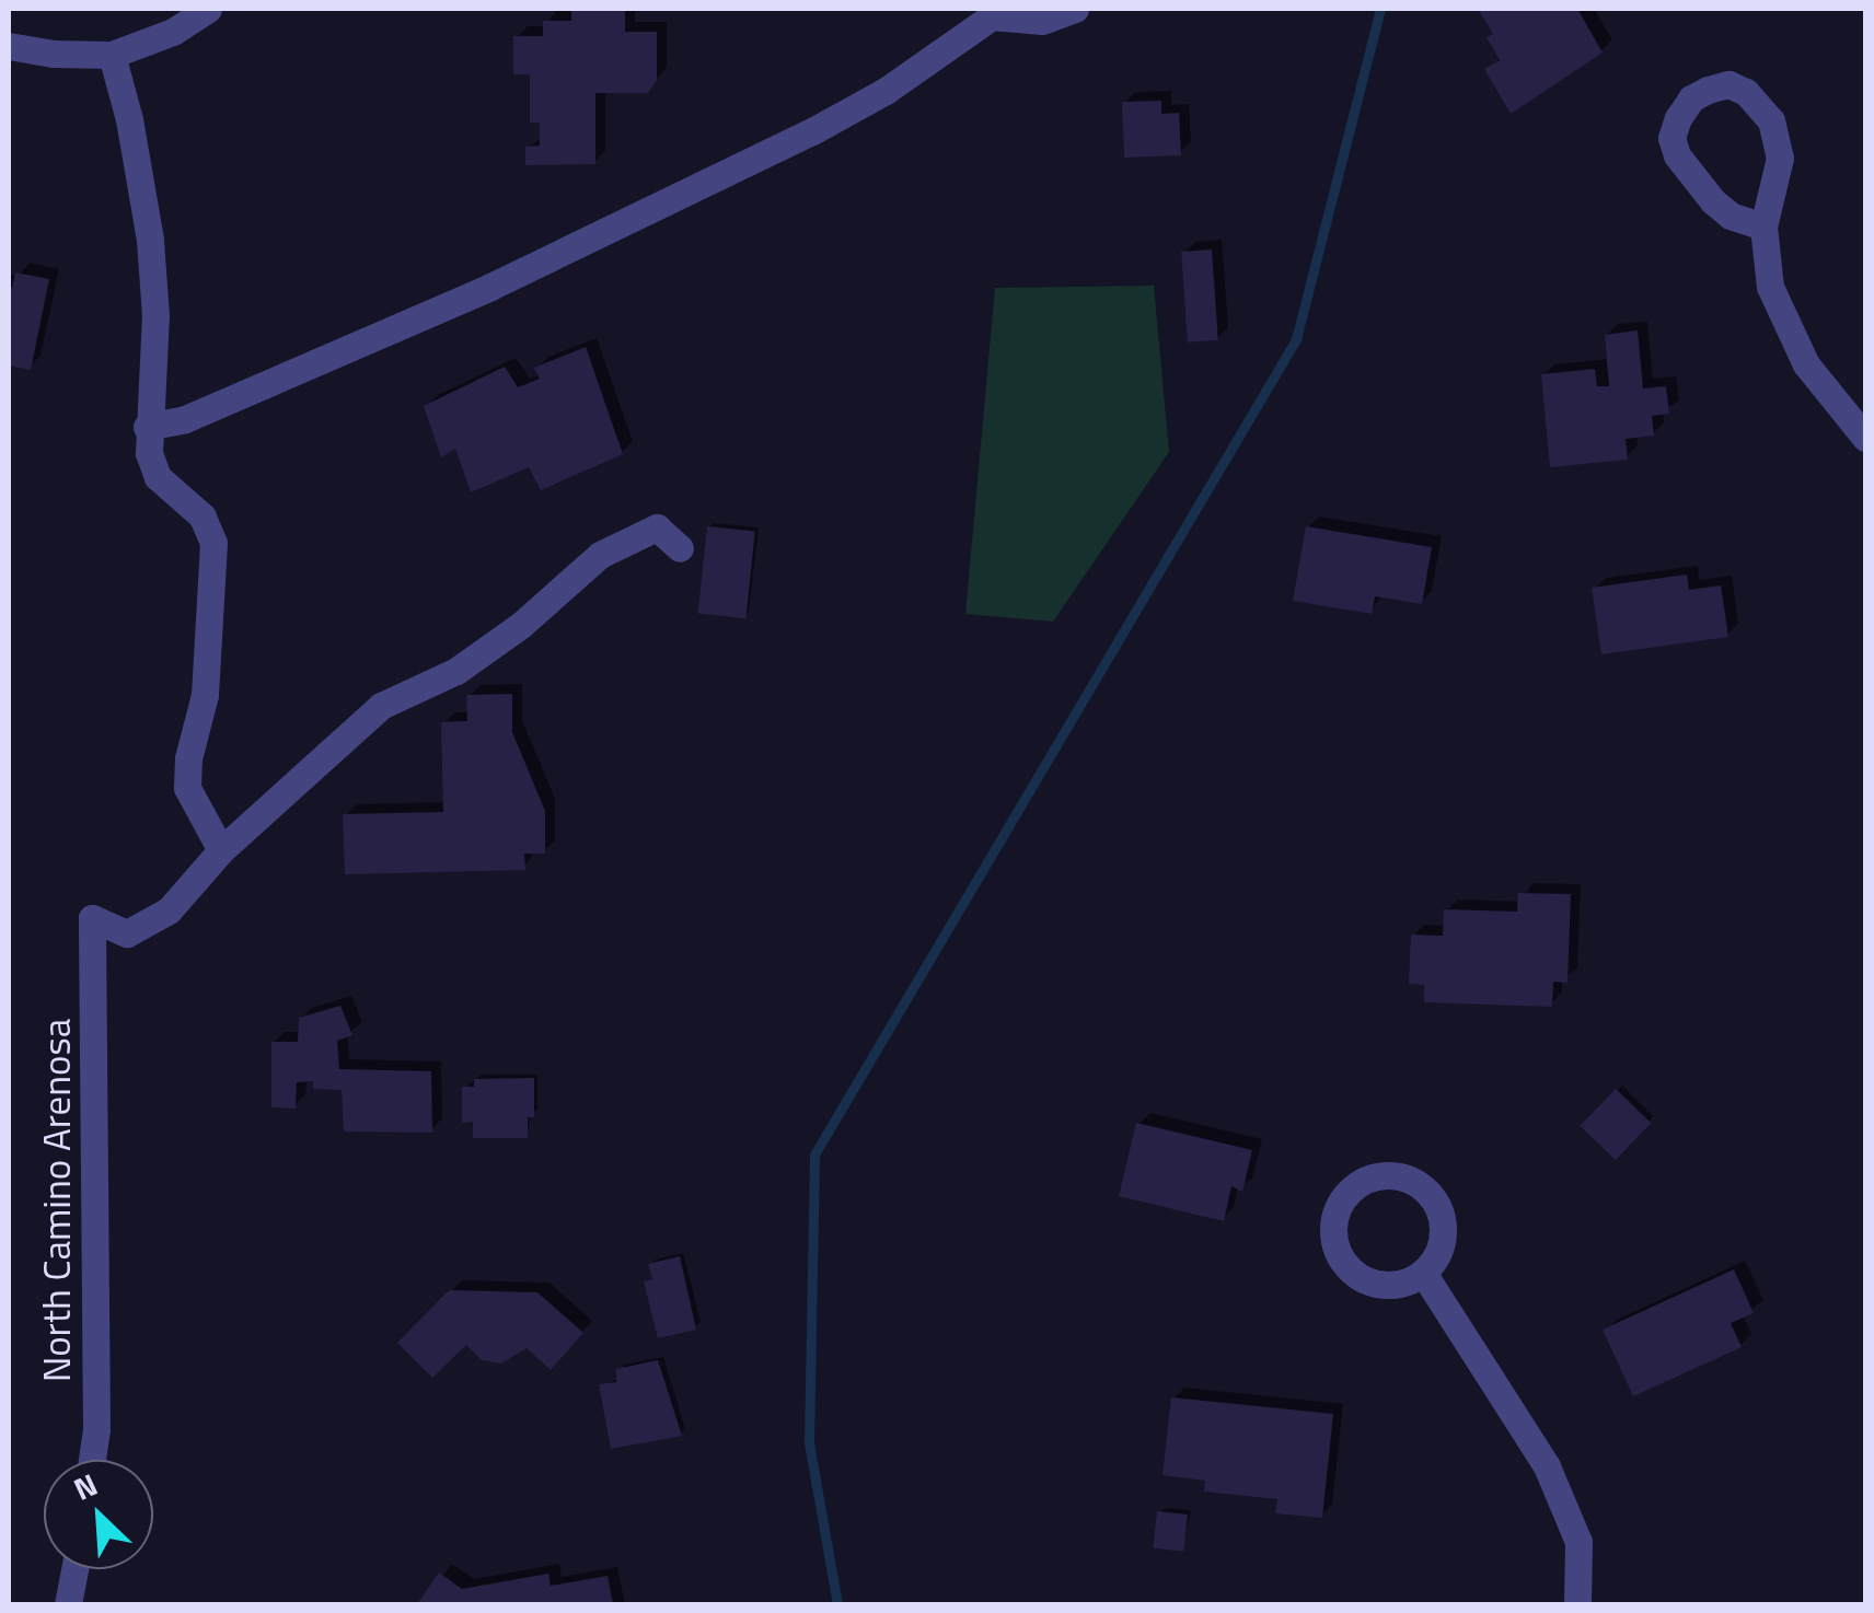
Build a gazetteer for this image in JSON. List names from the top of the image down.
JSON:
{
  "streets": {
    "street": ["North Camino Arenosa"]
  },
  "north": "top left"
}
